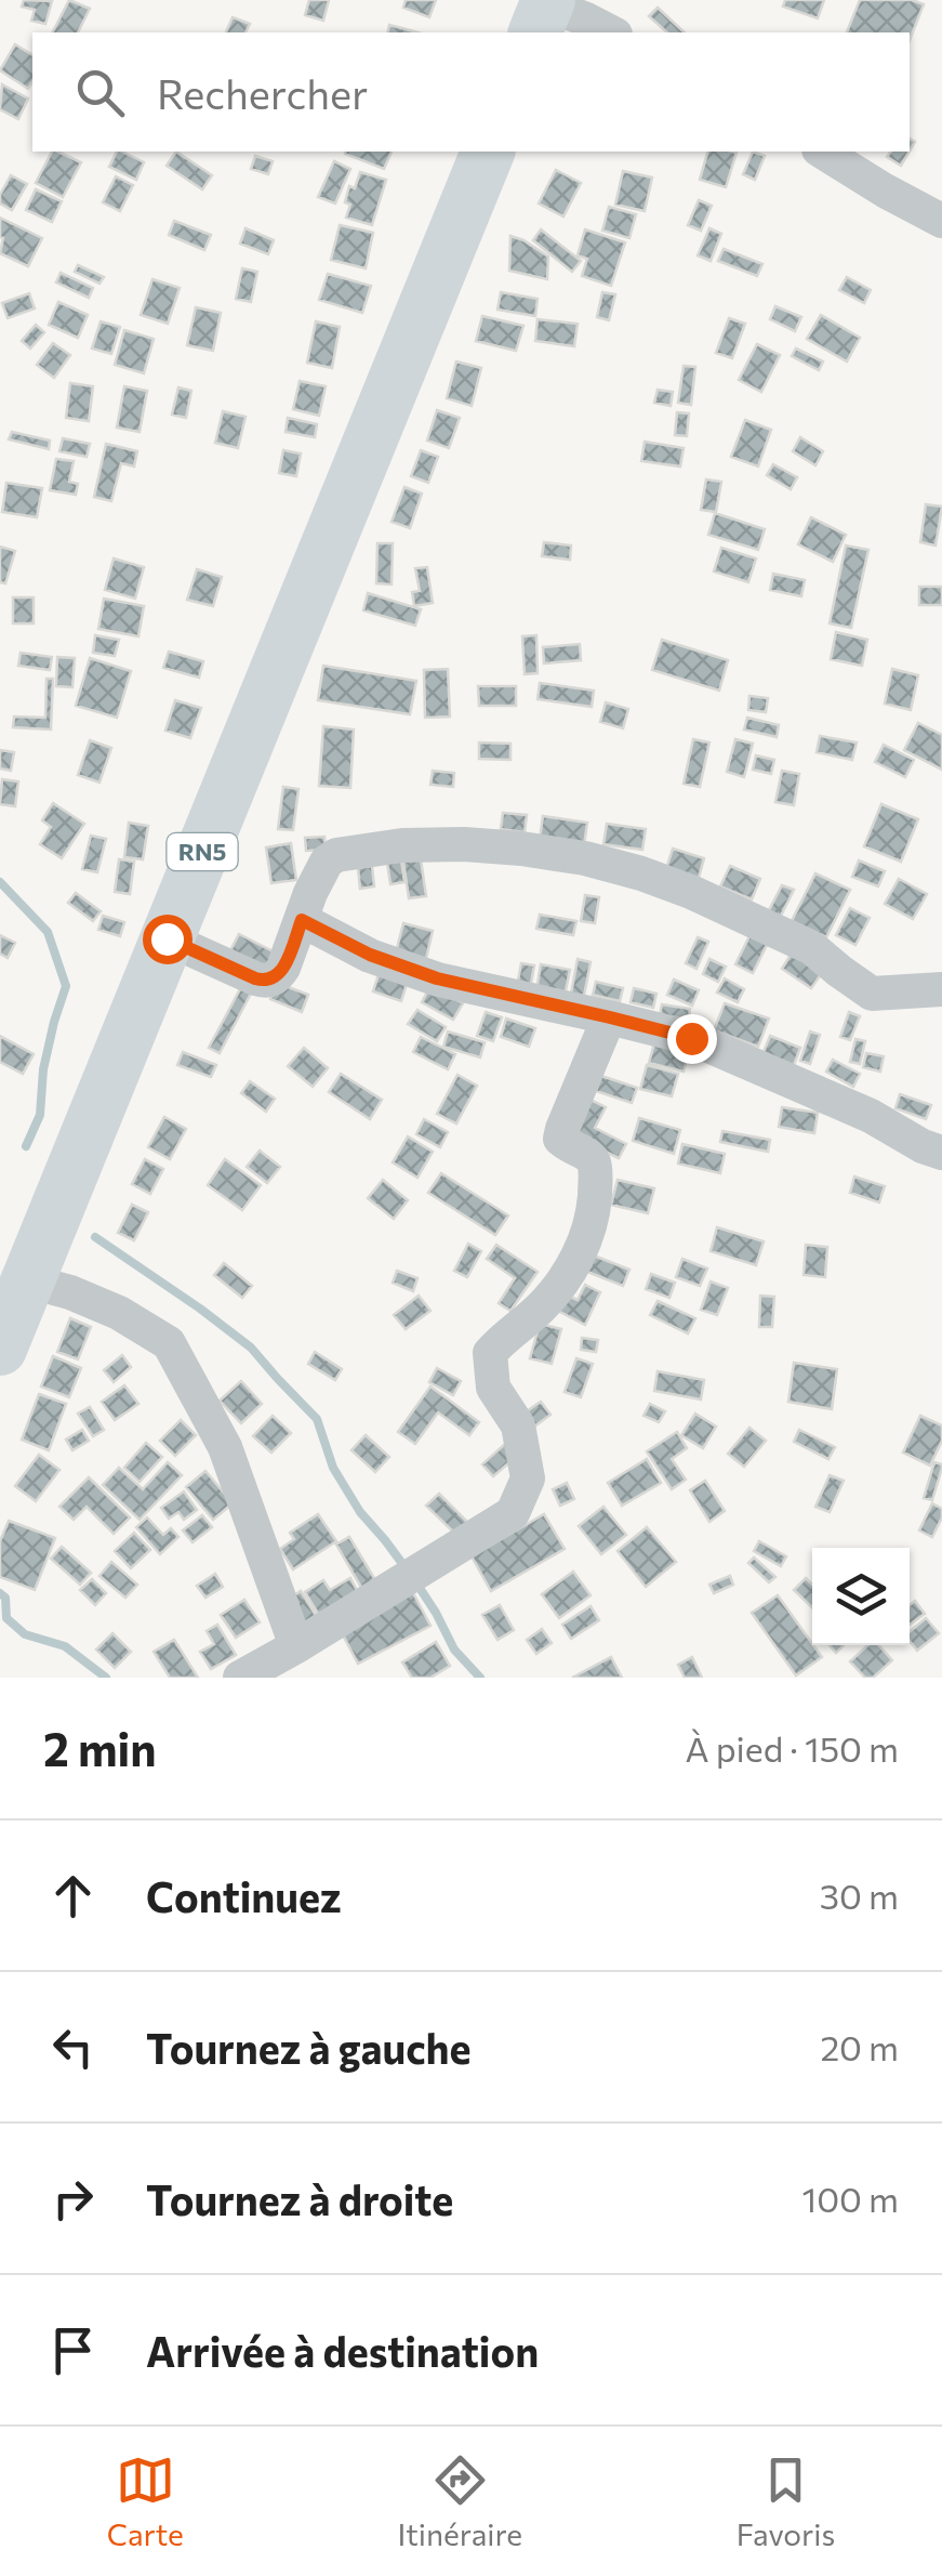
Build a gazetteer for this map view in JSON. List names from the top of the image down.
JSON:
{
  "streets": {
    "highway": ["RN5"]
  },
  "page": {
    "search": "Rechercher",
    "heading": ["2 min", "À pied · 150 m"],
    "list": [
      ["Continuez", "30 m"],
      ["Tournez à gauche", "20 m"],
      ["Tournez à droite", "100 m"],
      "Arrivée à destination"
    ],
    "nav": ["Carte", "Itinéraire", "Favoris"]
  }
}
